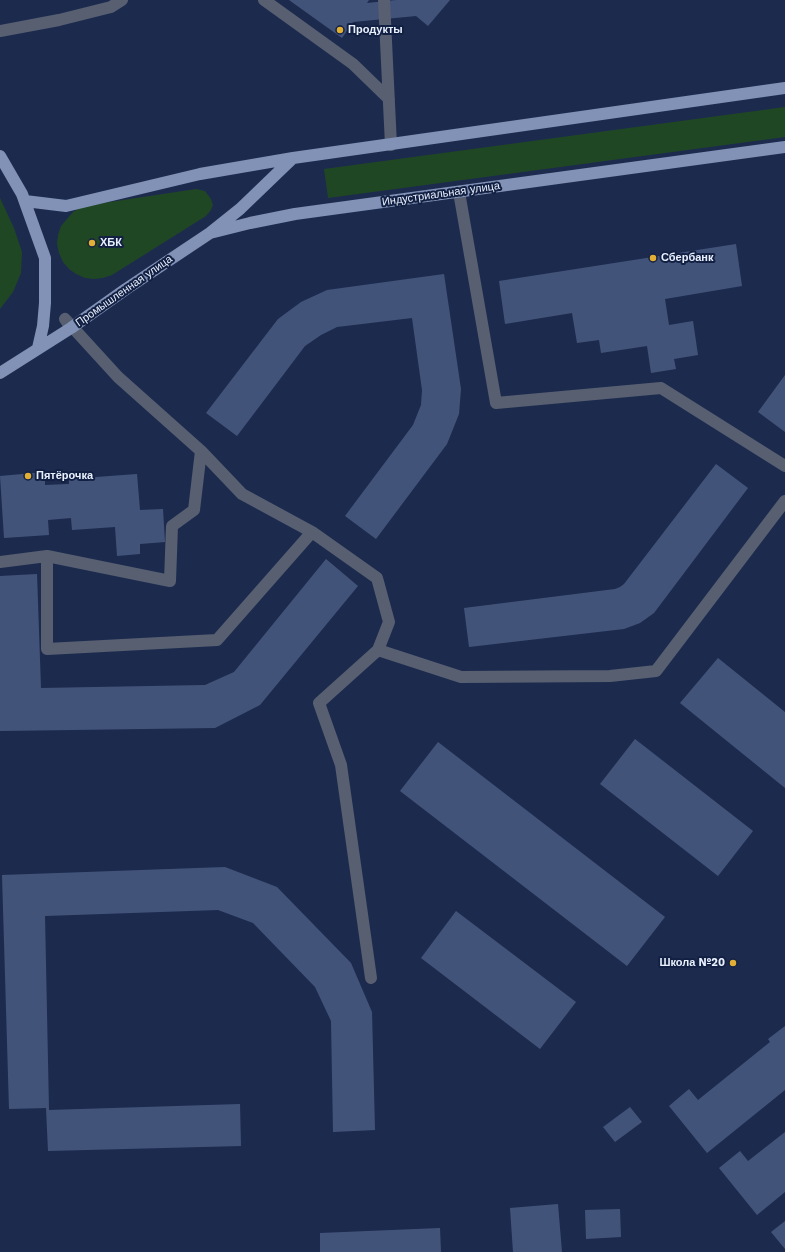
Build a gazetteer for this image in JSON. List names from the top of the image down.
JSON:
{
  "streets": {
    "main road": ["Индустриальная улица", "Промышленная улица"]
  },
  "crossings": [
    ["Индустриальная улица", "Промышленная улица"]
  ],
  "places": [
    "Продукты",
    "ХБК",
    "Сбербанк",
    "Пятёрочка",
    "Школа №20"
  ]
}
